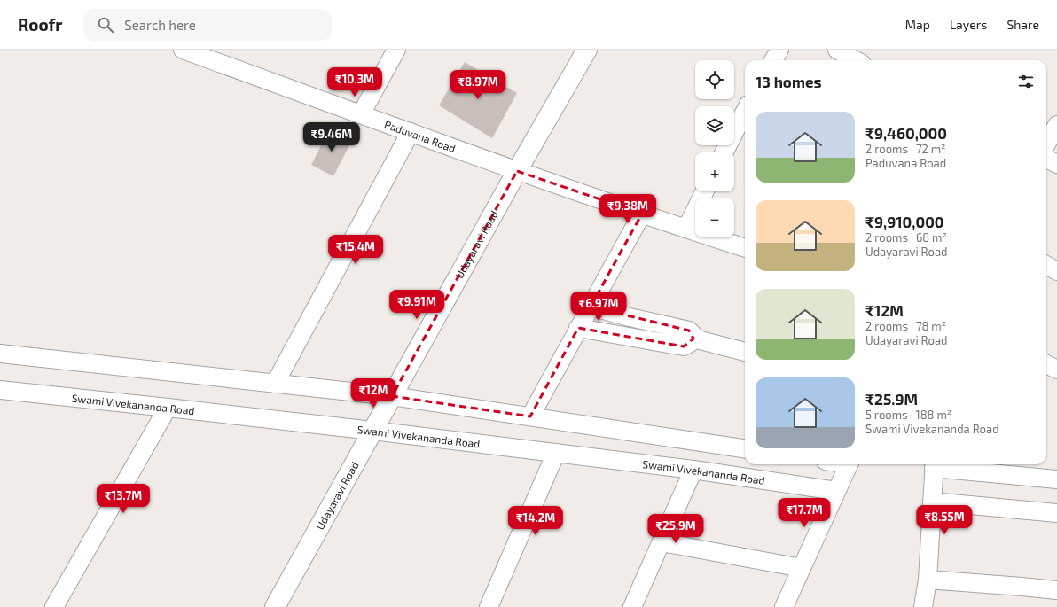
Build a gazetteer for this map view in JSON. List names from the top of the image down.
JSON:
{
  "streets": {
    "street": ["Paduvana Road", "Udayaravi Road", "Swami Vivekananda Road"]
  },
  "crossings": [
    ["Paduvana Road", "Udayaravi Road"],
    ["Udayaravi Road", "Swami Vivekananda Road"]
  ],
  "page": {
    "header": "Roofr",
    "search": "Search here",
    "nav": ["Map", "Layers", "Share"],
    "map_buttons": ["+", "−"],
    "heading": "13 homes",
    "price": [
      "₹10.3M",
      "₹8.97M",
      "₹9.46M",
      "₹9.38M",
      "₹15.4M",
      "₹9.91M",
      "₹6.97M",
      "₹12M",
      "₹13.7M",
      "₹17.7M",
      "₹8.55M",
      "₹14.2M",
      "₹25.9M"
    ],
    "list": [
      {
        "name": "₹9,460,000",
        "note": "2 rooms · 72 m² · Paduvana Road"
      },
      {
        "name": "₹9,910,000",
        "note": "2 rooms · 68 m² · Udayaravi Road"
      },
      {
        "name": "₹12M",
        "note": "2 rooms · 78 m² · Udayaravi Road"
      },
      {
        "name": "₹25.9M",
        "note": "5 rooms · 188 m² · Swami Vivekananda Road"
      }
    ]
  }
}
